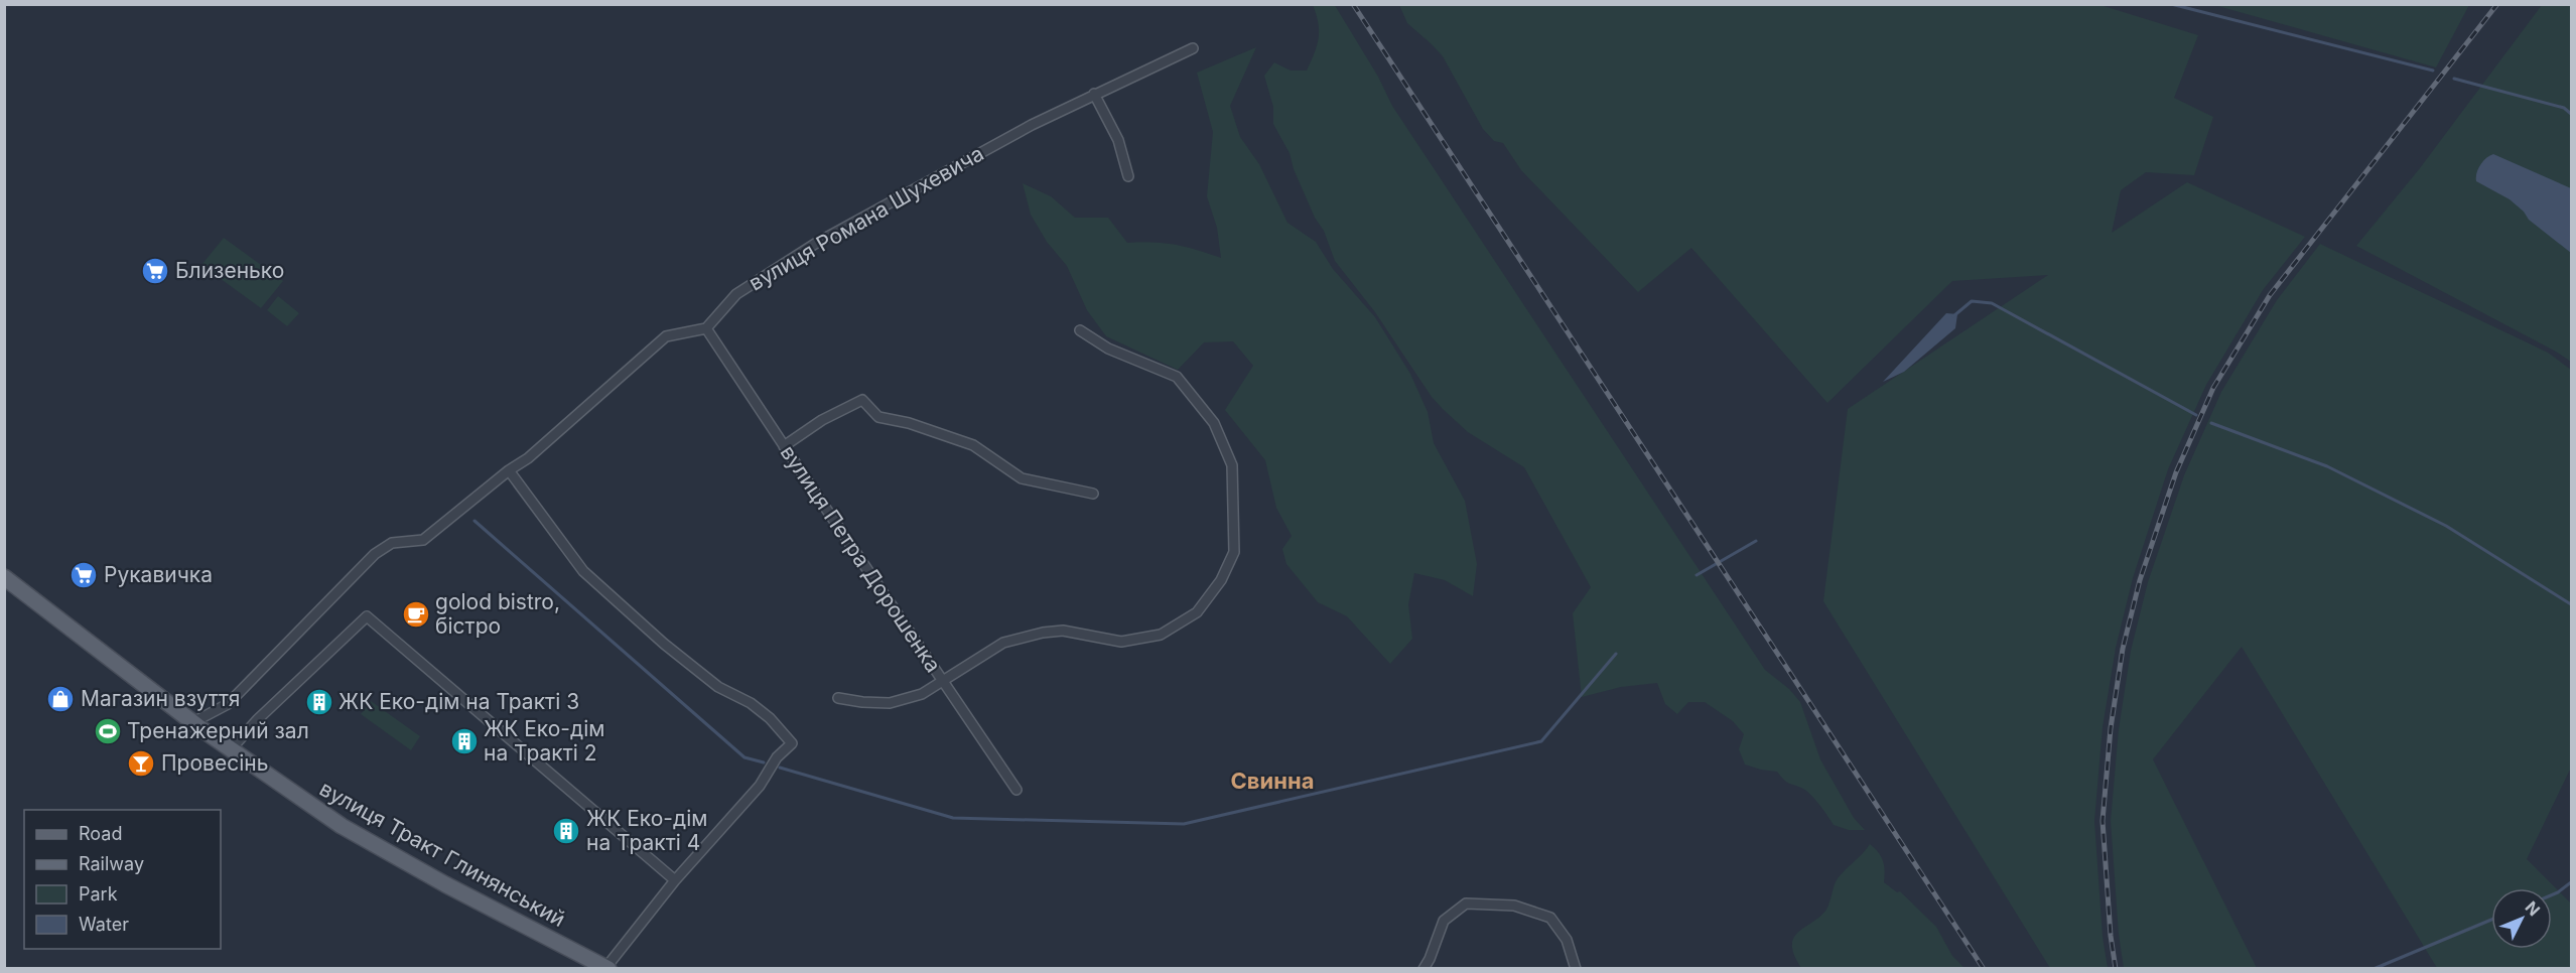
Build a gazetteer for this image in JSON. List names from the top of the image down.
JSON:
{
  "streets": {
    "main road": ["вулиця Тракт Глинянський"],
    "street": ["вулиця Романа Шухевича", "вулиця Петра Дорошенка"]
  },
  "crossings": [
    ["вулиця Романа Шухевича", "вулиця Петра Дорошенка"]
  ],
  "districts": ["Свинна"],
  "places": {
    "supermarket": ["Близенько", "Рукавичка"],
    "cafe": ["golod bistro, бістро"],
    "shop": ["Магазин взуття"],
    "building": ["ЖК Еко-дім на Тракті 3", "ЖК Еко-дім на Тракті 2", "ЖК Еко-дім на Тракті 4"],
    "sports": ["Тренажерний зал"],
    "bar": ["Провесінь"]
  },
  "legend": [
    "Road",
    "Railway",
    "Park",
    "Water"
  ],
  "north": "top right"
}
